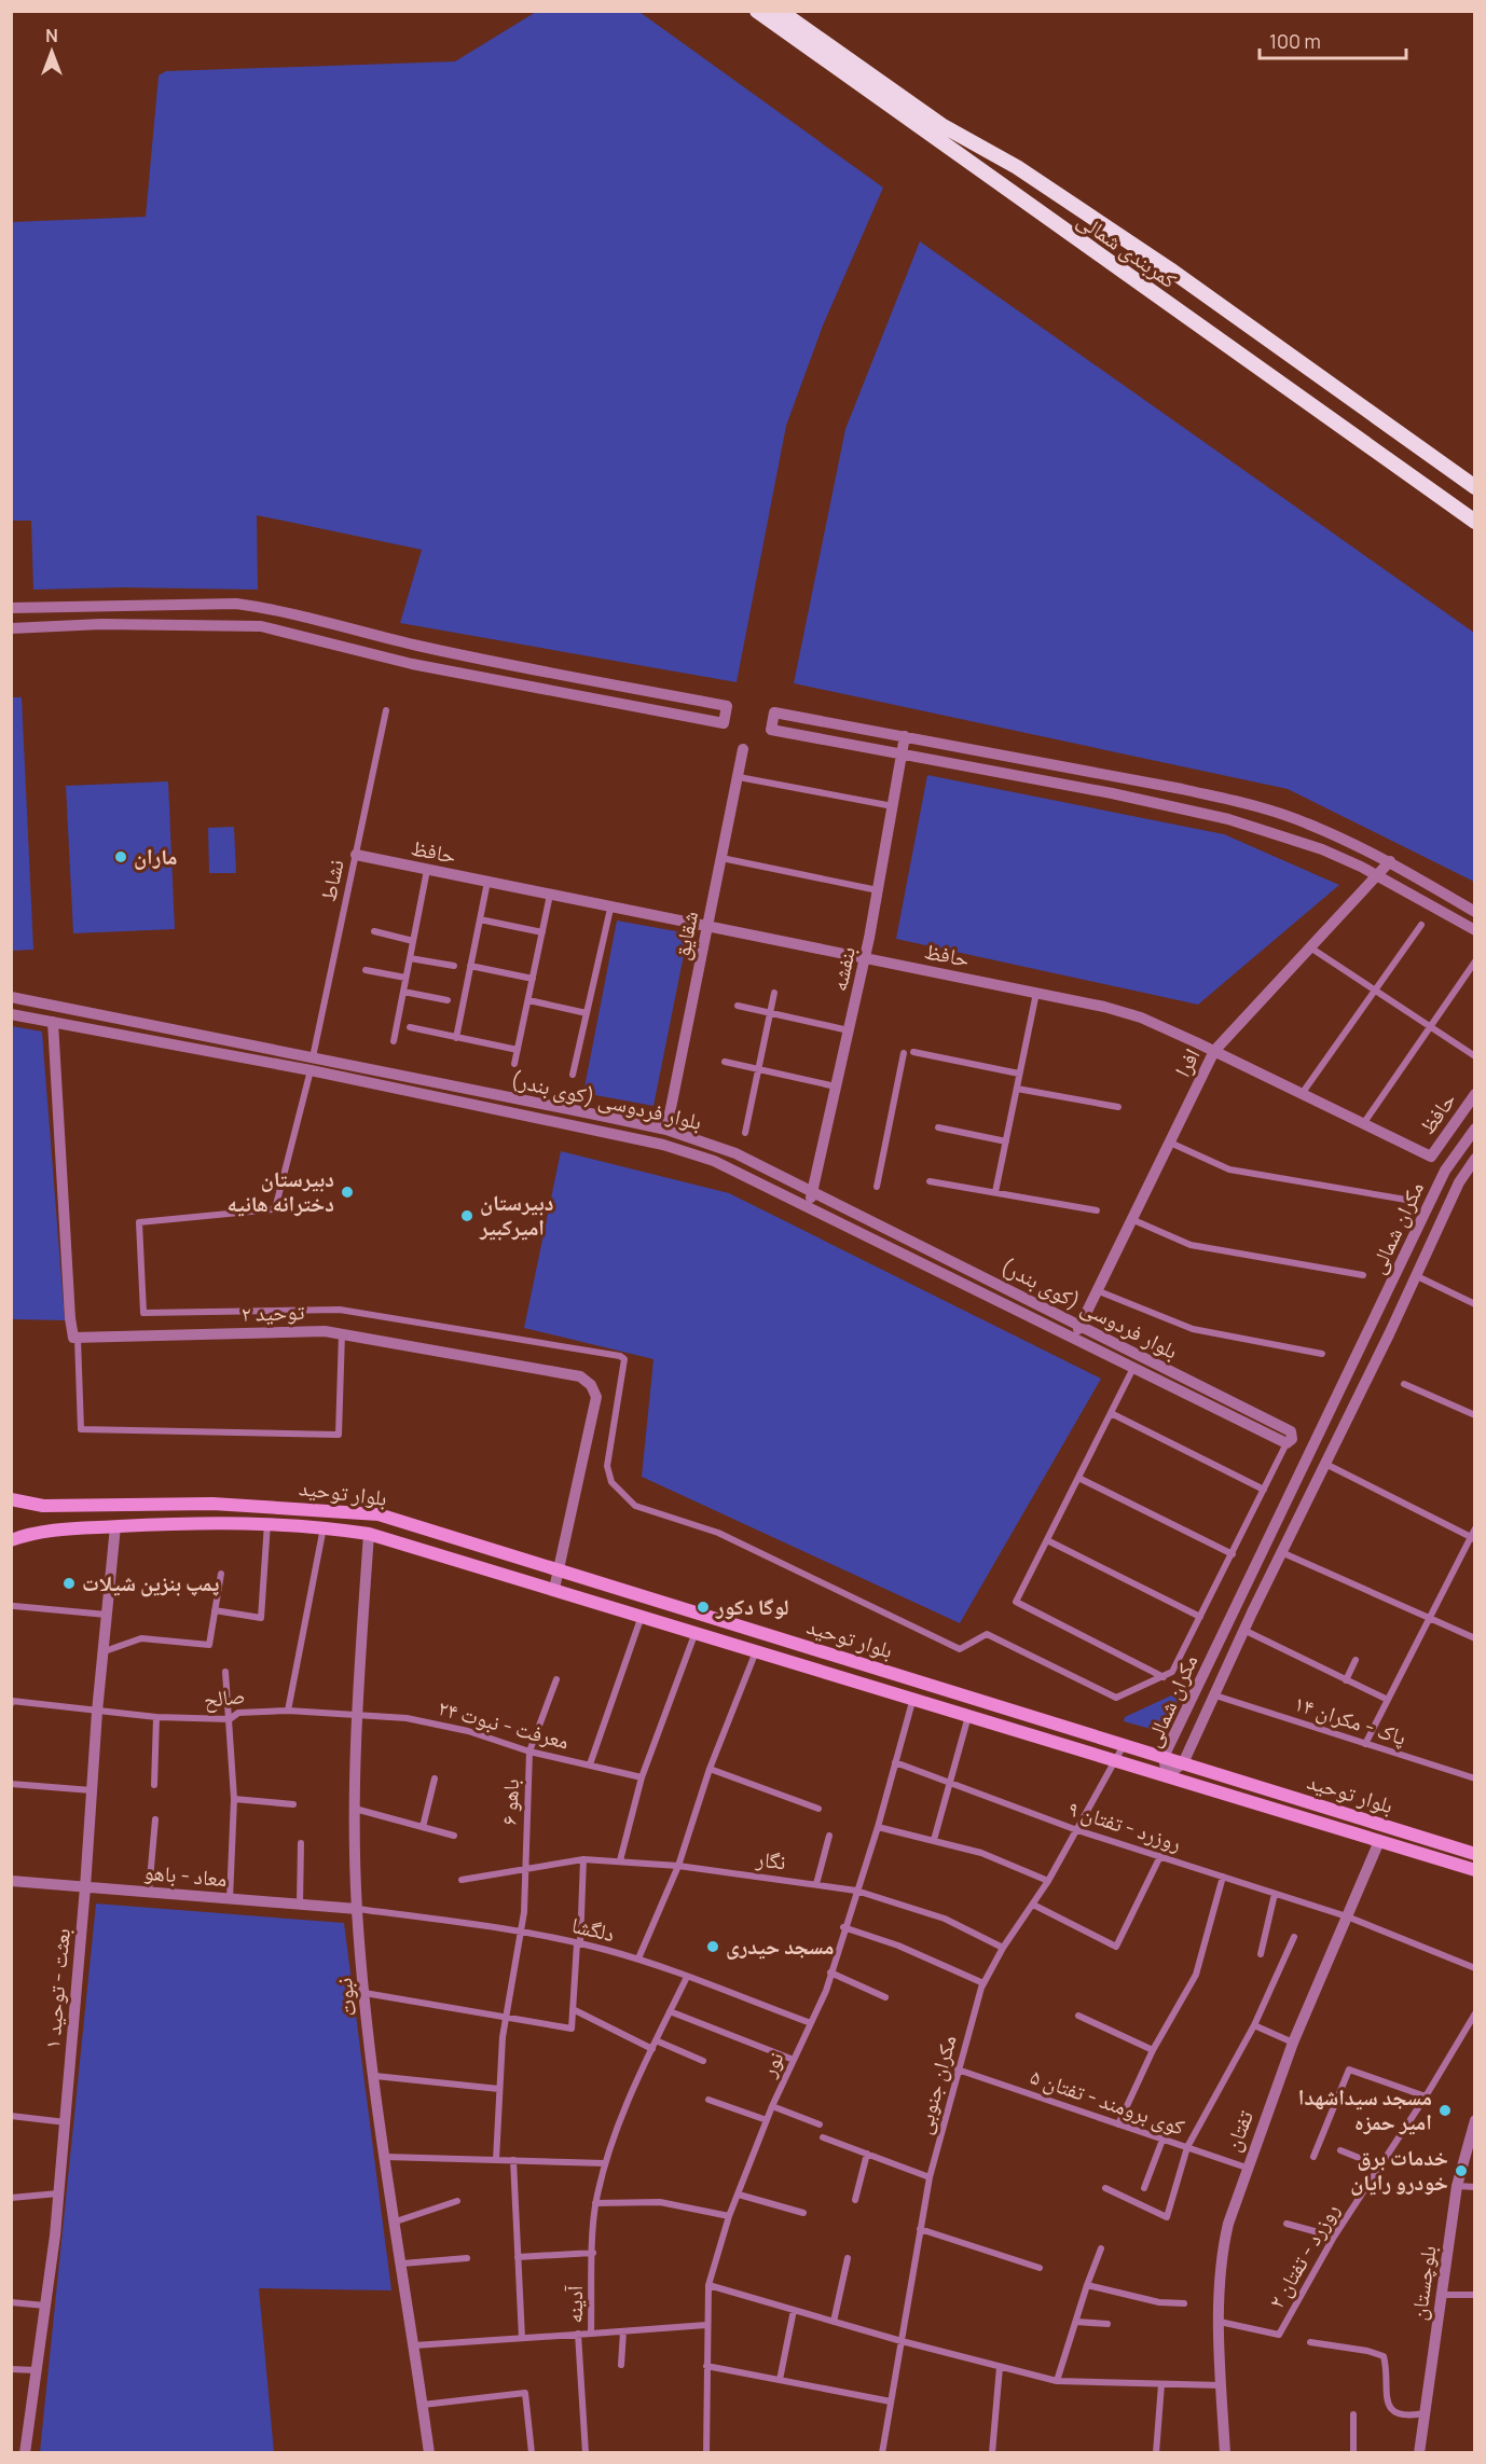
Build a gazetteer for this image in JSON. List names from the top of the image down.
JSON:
{
  "streets": {
    "highway": ["کمربندی شمالی"],
    "main road": ["بلوار توحید"],
    "street": [
      "حافظ",
      "نشاط",
      "شقایق",
      "بنفشه",
      "افرا",
      "بلوار فردوسی (کوی بندر)",
      "مکران شمالی",
      "توحید ۲",
      "صالح",
      "پاک - مکران ۱۴",
      "معرفت - نبوت ۲۴",
      "باهو ۶",
      "روزرد - تفتان ۹",
      "نگار",
      "معاد - باهو",
      "دلگشا",
      "بعثت - توحید ۱",
      "نبوت",
      "نور",
      "مکران جنوبی",
      "کوی برومند - تفتان ۵",
      "تفتان",
      "روزرد - تفتان ۲",
      "بلوچستان",
      "آدینه"
    ]
  },
  "crossings": [
    ["حافظ", "نشاط"],
    ["حافظ", "شقایق"],
    ["حافظ", "بنفشه"],
    ["حافظ", "افرا"],
    ["نشاط", "بلوار فردوسی (کوی بندر)"],
    ["شقایق", "بلوار فردوسی (کوی بندر)"],
    ["بنفشه", "بلوار فردوسی (کوی بندر)"],
    ["افرا", "بلوار فردوسی (کوی بندر)"],
    ["مکران شمالی", "بلوار توحید"],
    ["مکران شمالی", "پاک - مکران ۱۴"],
    ["توحید ۲", "بلوار توحید"],
    ["بلوار توحید", "بعثت - توحید ۱"],
    ["بلوار توحید", "نبوت"],
    ["بلوار توحید", "نور"],
    ["بلوار توحید", "مکران جنوبی"],
    ["بلوار توحید", "تفتان"],
    ["صالح", "معرفت - نبوت ۲۴"],
    ["صالح", "بعثت - توحید ۱"],
    ["صالح", "نبوت"],
    ["معرفت - نبوت ۲۴", "باهو ۶"],
    ["معرفت - نبوت ۲۴", "نبوت"],
    ["باهو ۶", "نگار"],
    ["باهو ۶", "دلگشا"],
    ["روزرد - تفتان ۹", "نور"],
    ["روزرد - تفتان ۹", "مکران جنوبی"],
    ["روزرد - تفتان ۹", "تفتان"],
    ["نگار", "نور"],
    ["نگار", "مکران جنوبی"],
    ["معاد - باهو", "دلگشا"],
    ["معاد - باهو", "بعثت - توحید ۱"],
    ["معاد - باهو", "نبوت"],
    ["دلگشا", "نبوت"],
    ["دلگشا", "نور"],
    ["دلگشا", "آدینه"],
    ["نور", "آدینه"],
    ["مکران جنوبی", "کوی برومند - تفتان ۵"],
    ["کوی برومند - تفتان ۵", "تفتان"],
    ["تفتان", "روزرد - تفتان ۲"]
  ],
  "places": [
    "ماران",
    "دبیرستان دخترانه هانیه",
    "دبیرستان امیرکبیر",
    "پمپ بنزین شیلات",
    "لوگا دکور",
    "مسجد حیدری",
    "مسجد سیداشهدا امیر حمزه",
    "خدمات برق خودرو رایان"
  ],
  "scale_bar": "100 m",
  "north": "top"
}
